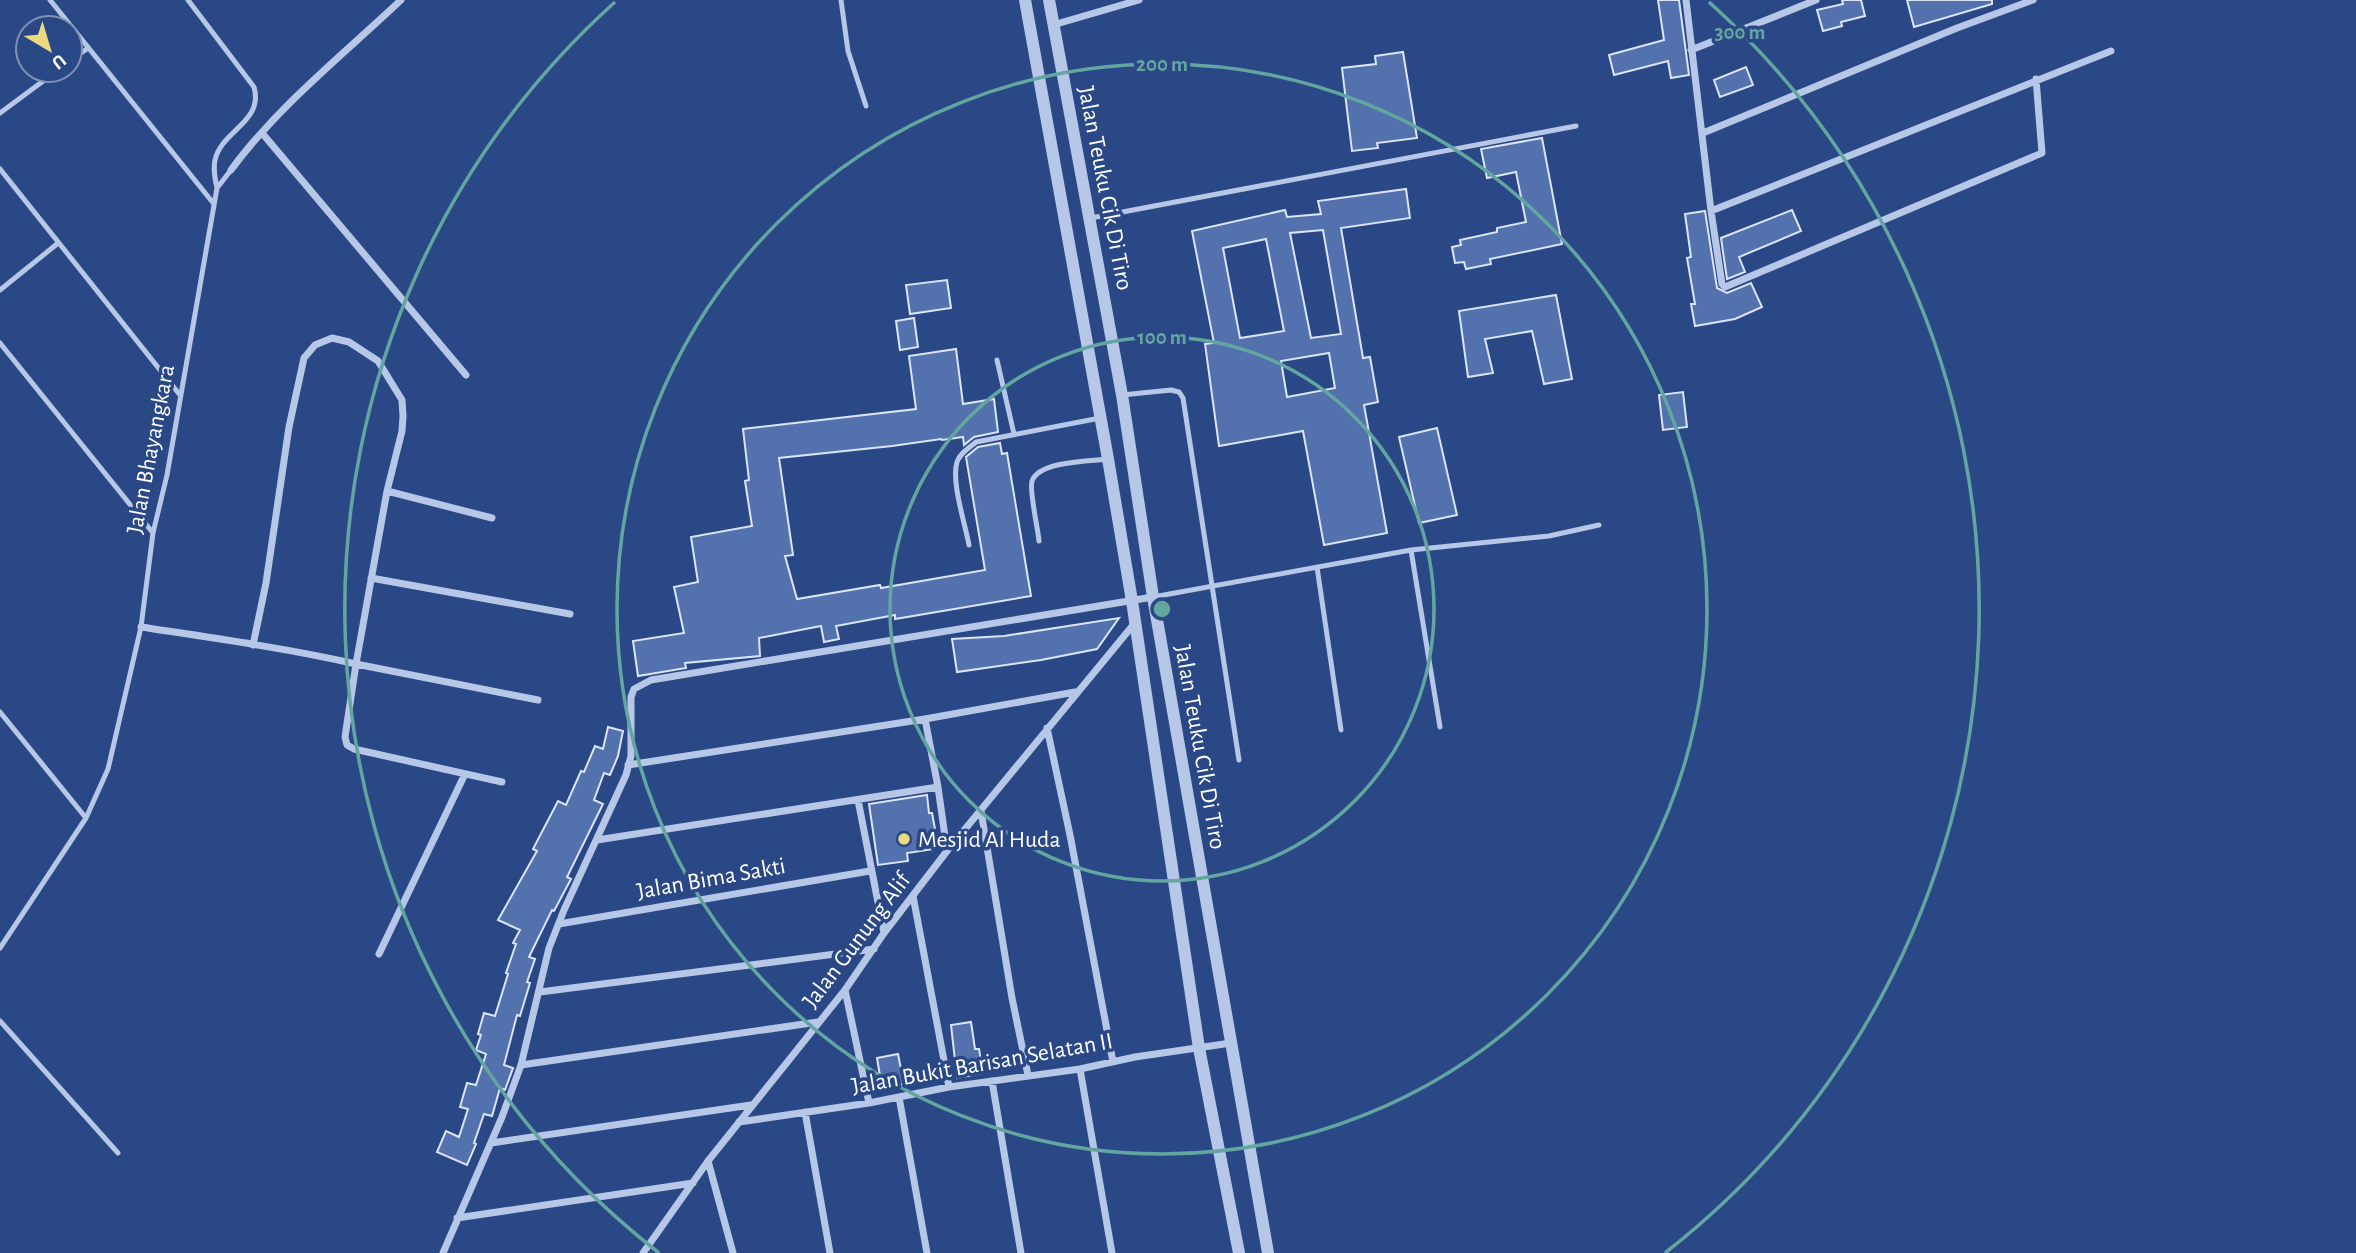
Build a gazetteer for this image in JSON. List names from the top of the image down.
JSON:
{
  "streets": {
    "street": [
      "Jalan Teuku Cik Di Tiro",
      "Jalan Bhayangkara",
      "Jalan Bima Sakti",
      "Jalan Gunung Alif",
      "Jalan Bukit Barisan Selatan II"
    ]
  },
  "crossings": [
    ["Jalan Teuku Cik Di Tiro", "Jalan Gunung Alif"],
    ["Jalan Teuku Cik Di Tiro", "Jalan Bukit Barisan Selatan II"],
    ["Jalan Gunung Alif", "Jalan Bukit Barisan Selatan II"]
  ],
  "places": ["Mesjid Al Huda"],
  "north": "bottom right",
  "rings": ["300 m", "200 m", "100 m"]
}
